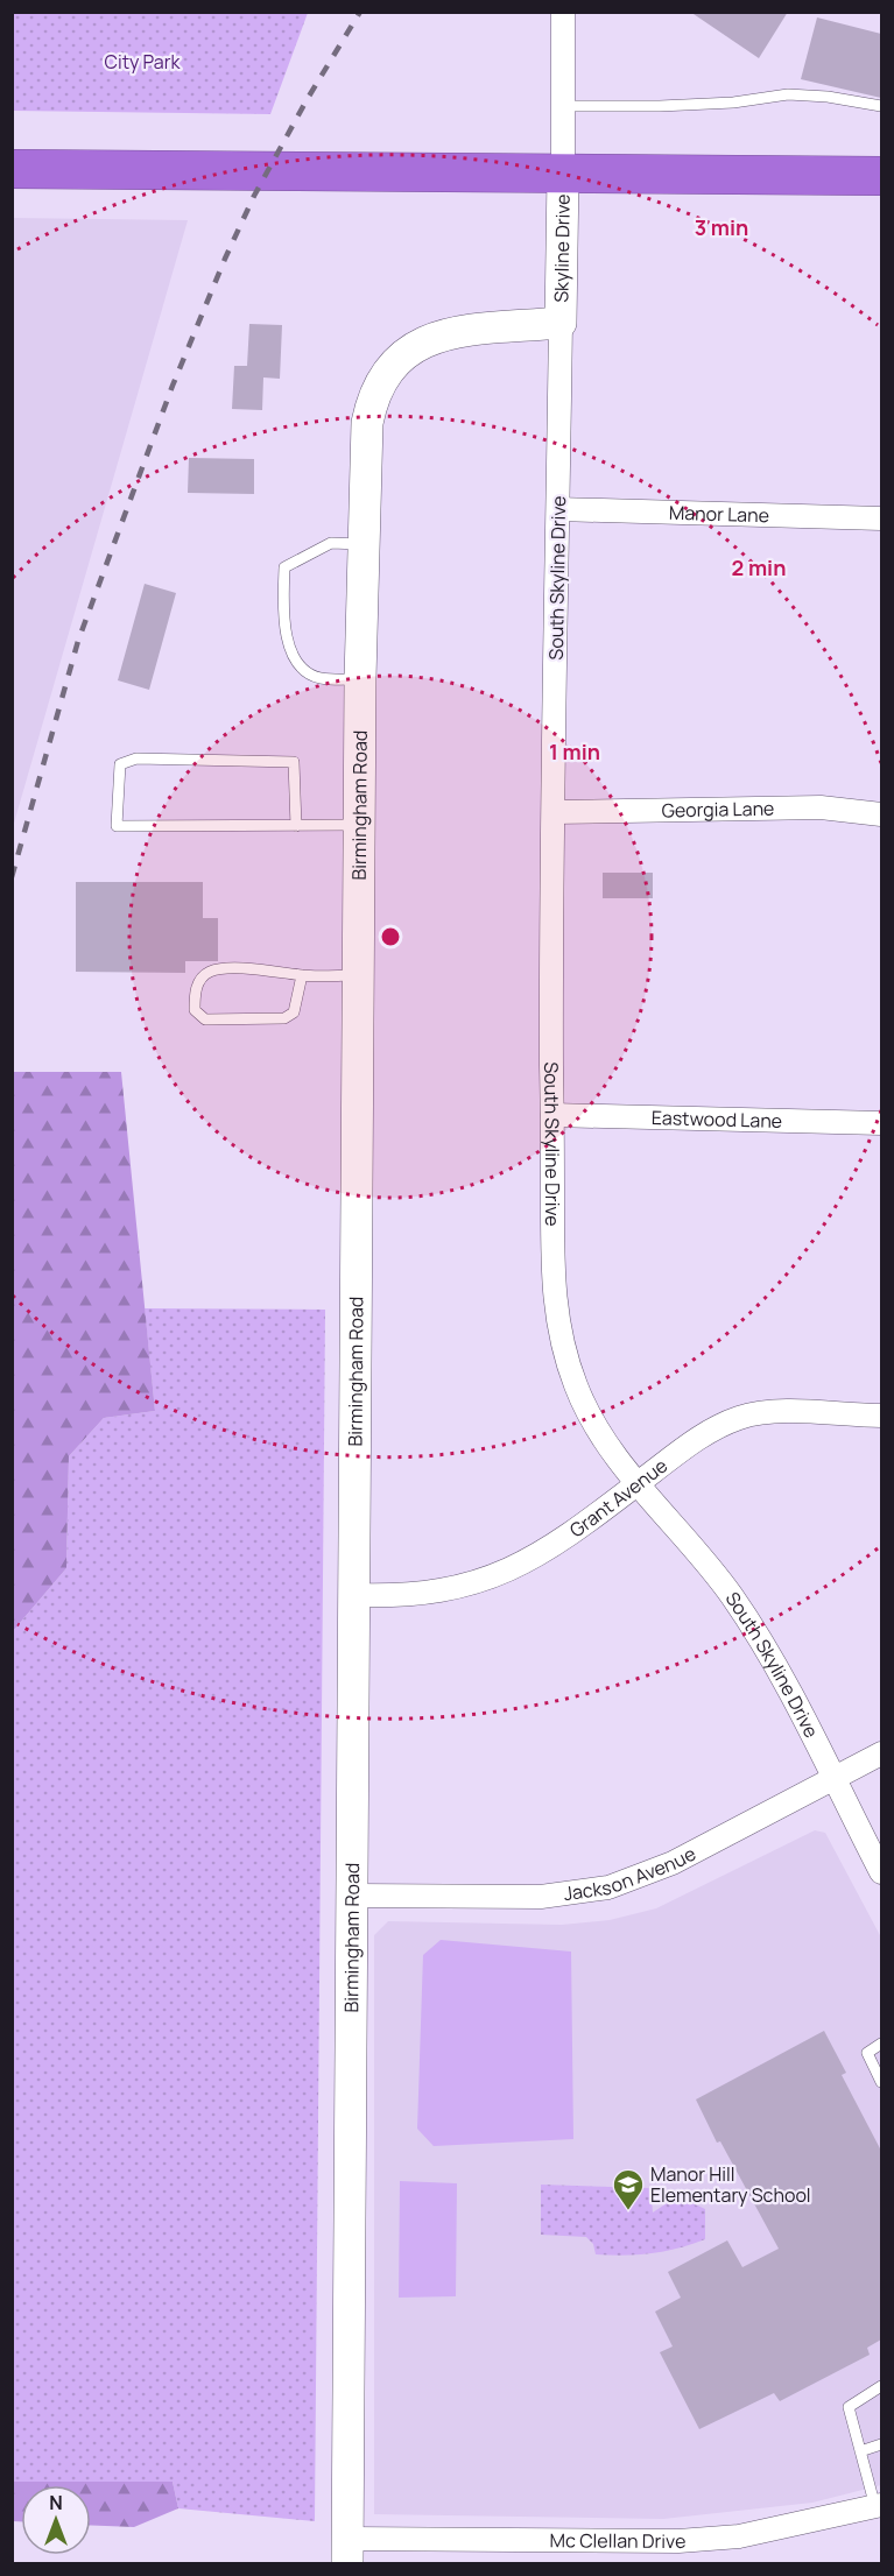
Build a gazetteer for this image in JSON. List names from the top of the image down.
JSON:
{
  "streets": {
    "street": [
      "Skyline Drive",
      "Manor Lane",
      "South Skyline Drive",
      "Birmingham Road",
      "Georgia Lane",
      "Eastwood Lane",
      "Grant Avenue",
      "Jackson Avenue",
      "Mc Clellan Drive"
    ]
  },
  "crossings": [
    ["Skyline Drive", "South Skyline Drive"],
    ["Skyline Drive", "Birmingham Road"],
    ["Manor Lane", "South Skyline Drive"],
    ["South Skyline Drive", "Birmingham Road"],
    ["South Skyline Drive", "Georgia Lane"],
    ["South Skyline Drive", "Eastwood Lane"],
    ["South Skyline Drive", "Grant Avenue"],
    ["South Skyline Drive", "Jackson Avenue"],
    ["Birmingham Road", "Grant Avenue"],
    ["Birmingham Road", "Jackson Avenue"],
    ["Birmingham Road", "Mc Clellan Drive"]
  ],
  "parks": ["City Park"],
  "places": {
    "school or university": ["Manor Hill Elementary School"]
  },
  "north": "top",
  "rings": ["3 min", "2 min", "1 min"]
}
